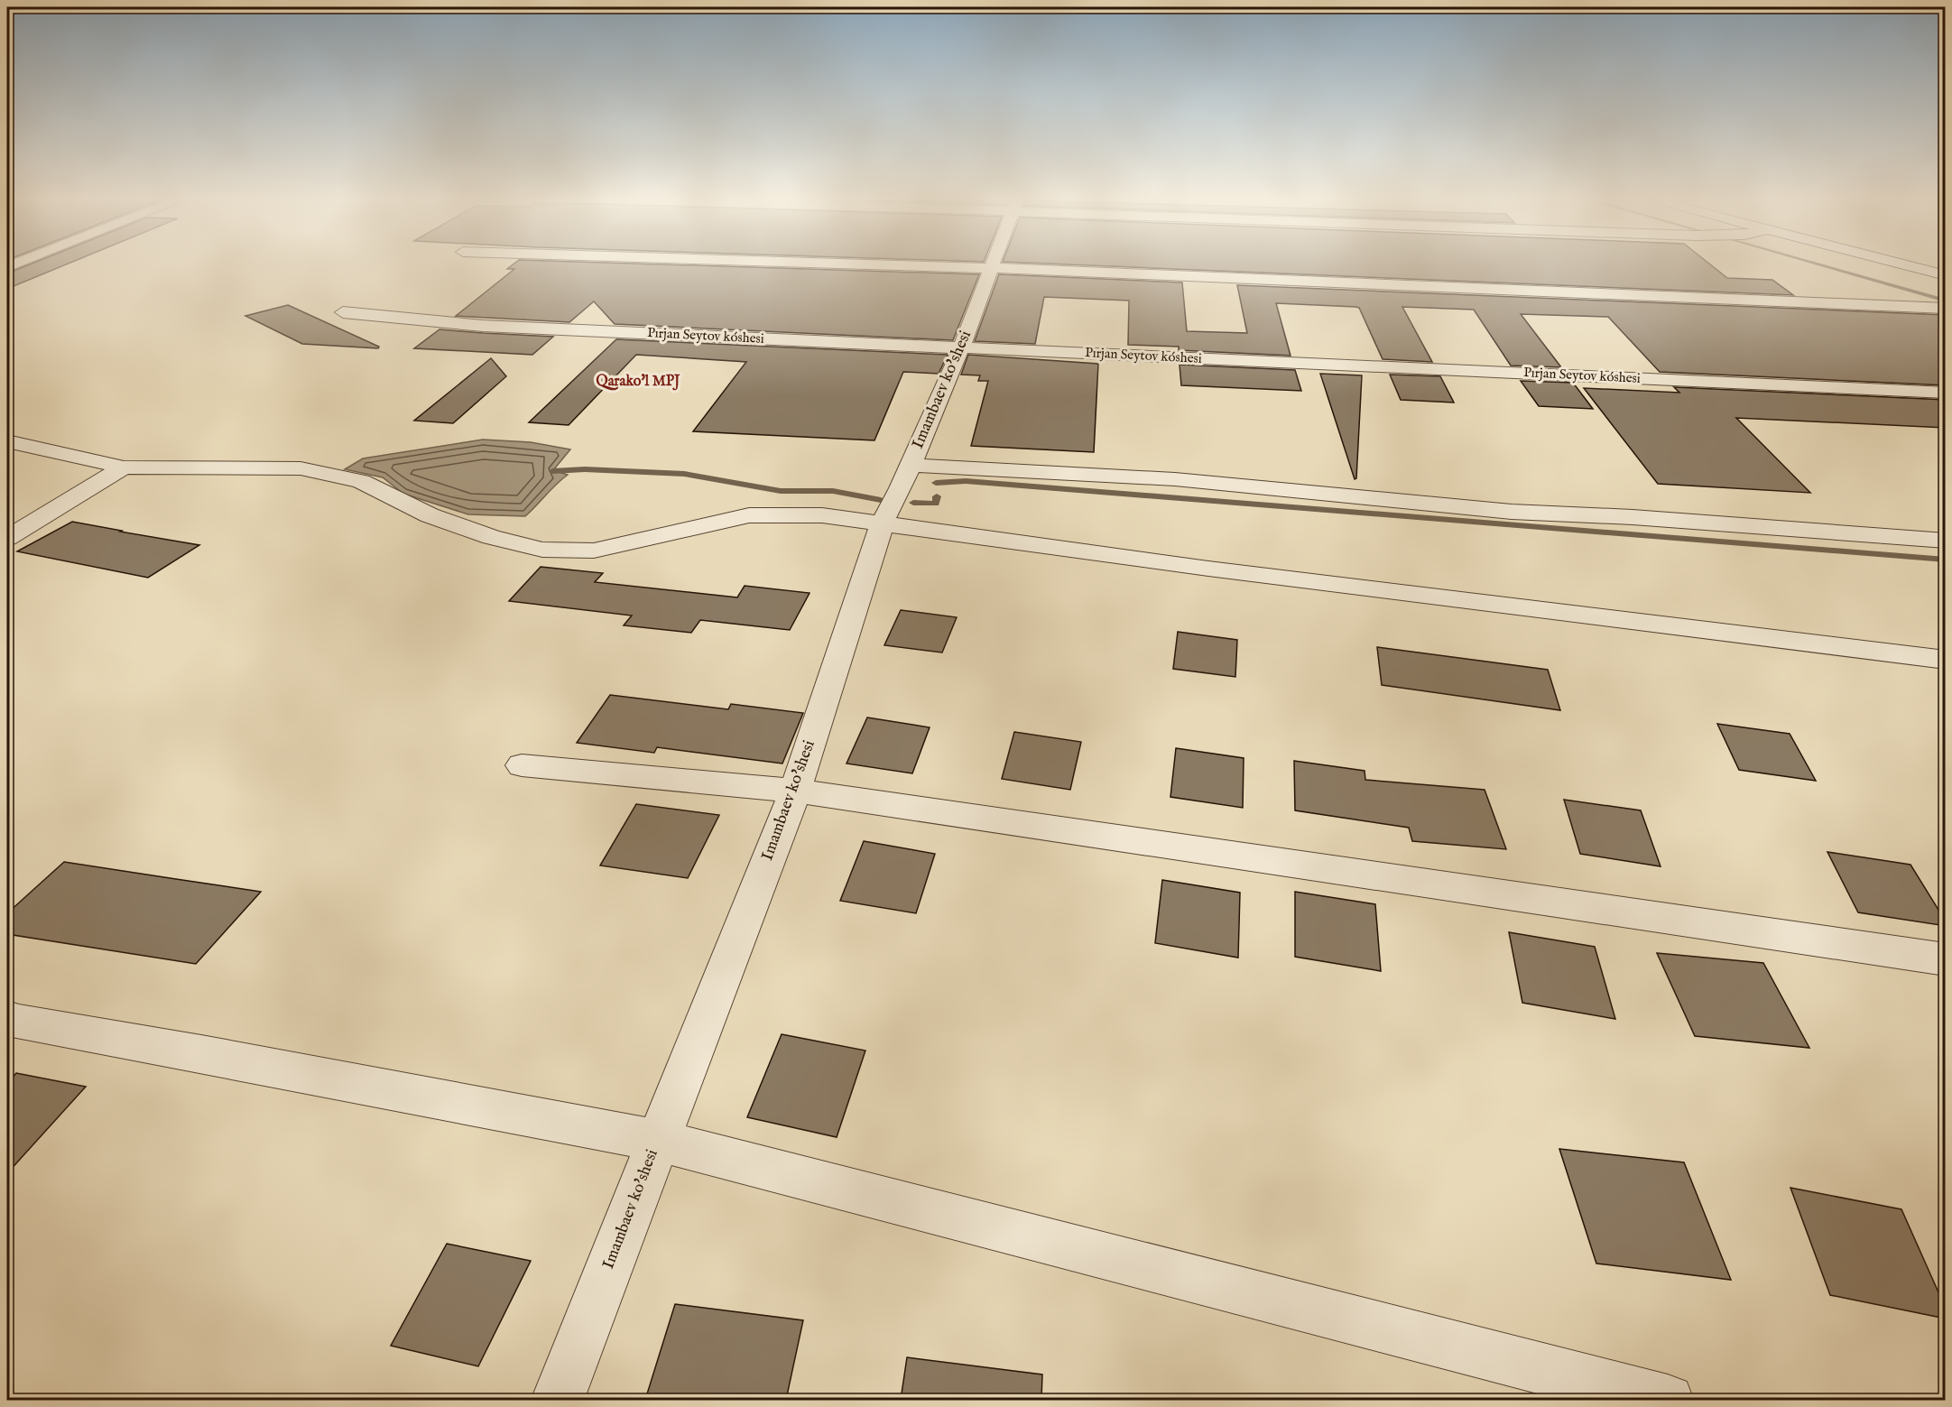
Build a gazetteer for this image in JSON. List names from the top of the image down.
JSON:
{
  "streets": {
    "street": ["Pırjan Seytov kóshesi", "Imambaev ko'shesi"]
  },
  "crossings": [
    ["Pırjan Seytov kóshesi", "Imambaev ko'shesi"]
  ],
  "districts": ["Qarako'l MPJ"]
}
